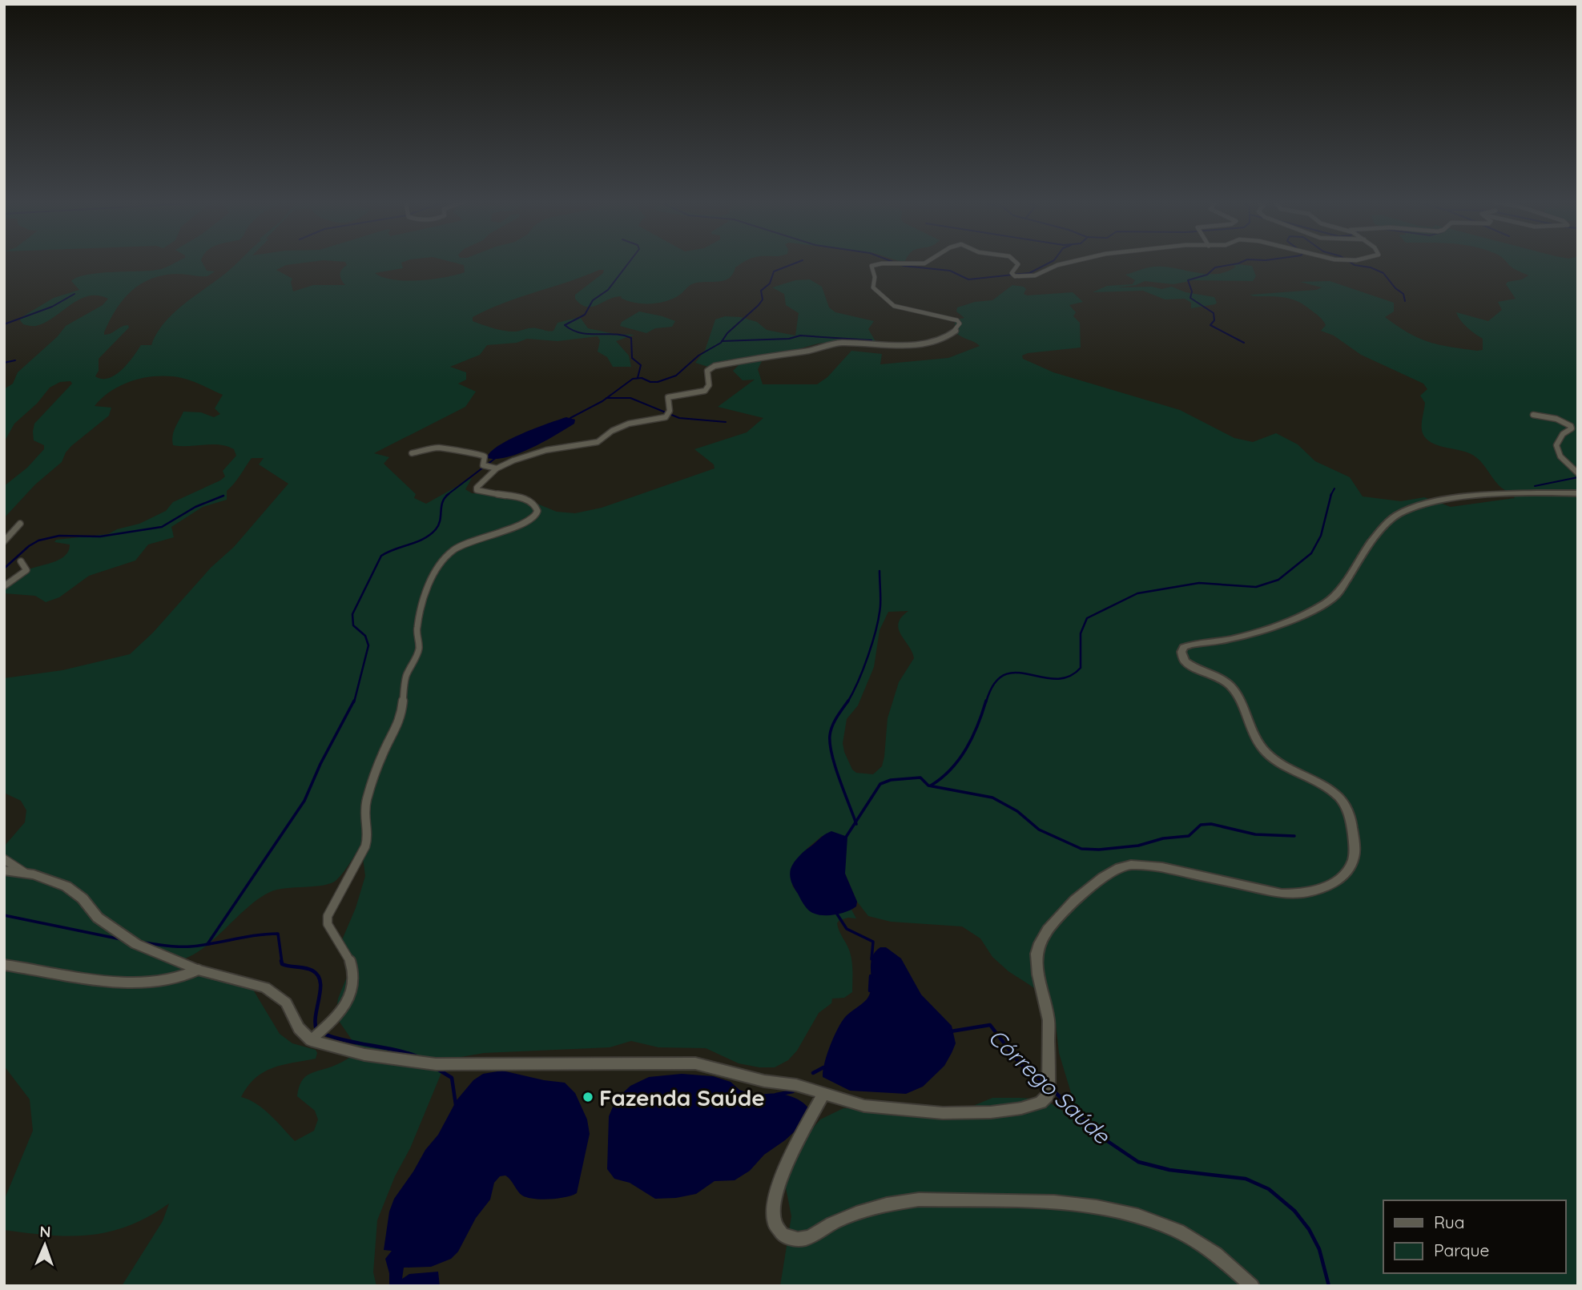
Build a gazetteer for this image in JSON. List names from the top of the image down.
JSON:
{
  "water": ["Córrego Saúde"],
  "places": ["Fazenda Saúde"],
  "legend": ["Rua", "Parque"],
  "north": "top"
}
